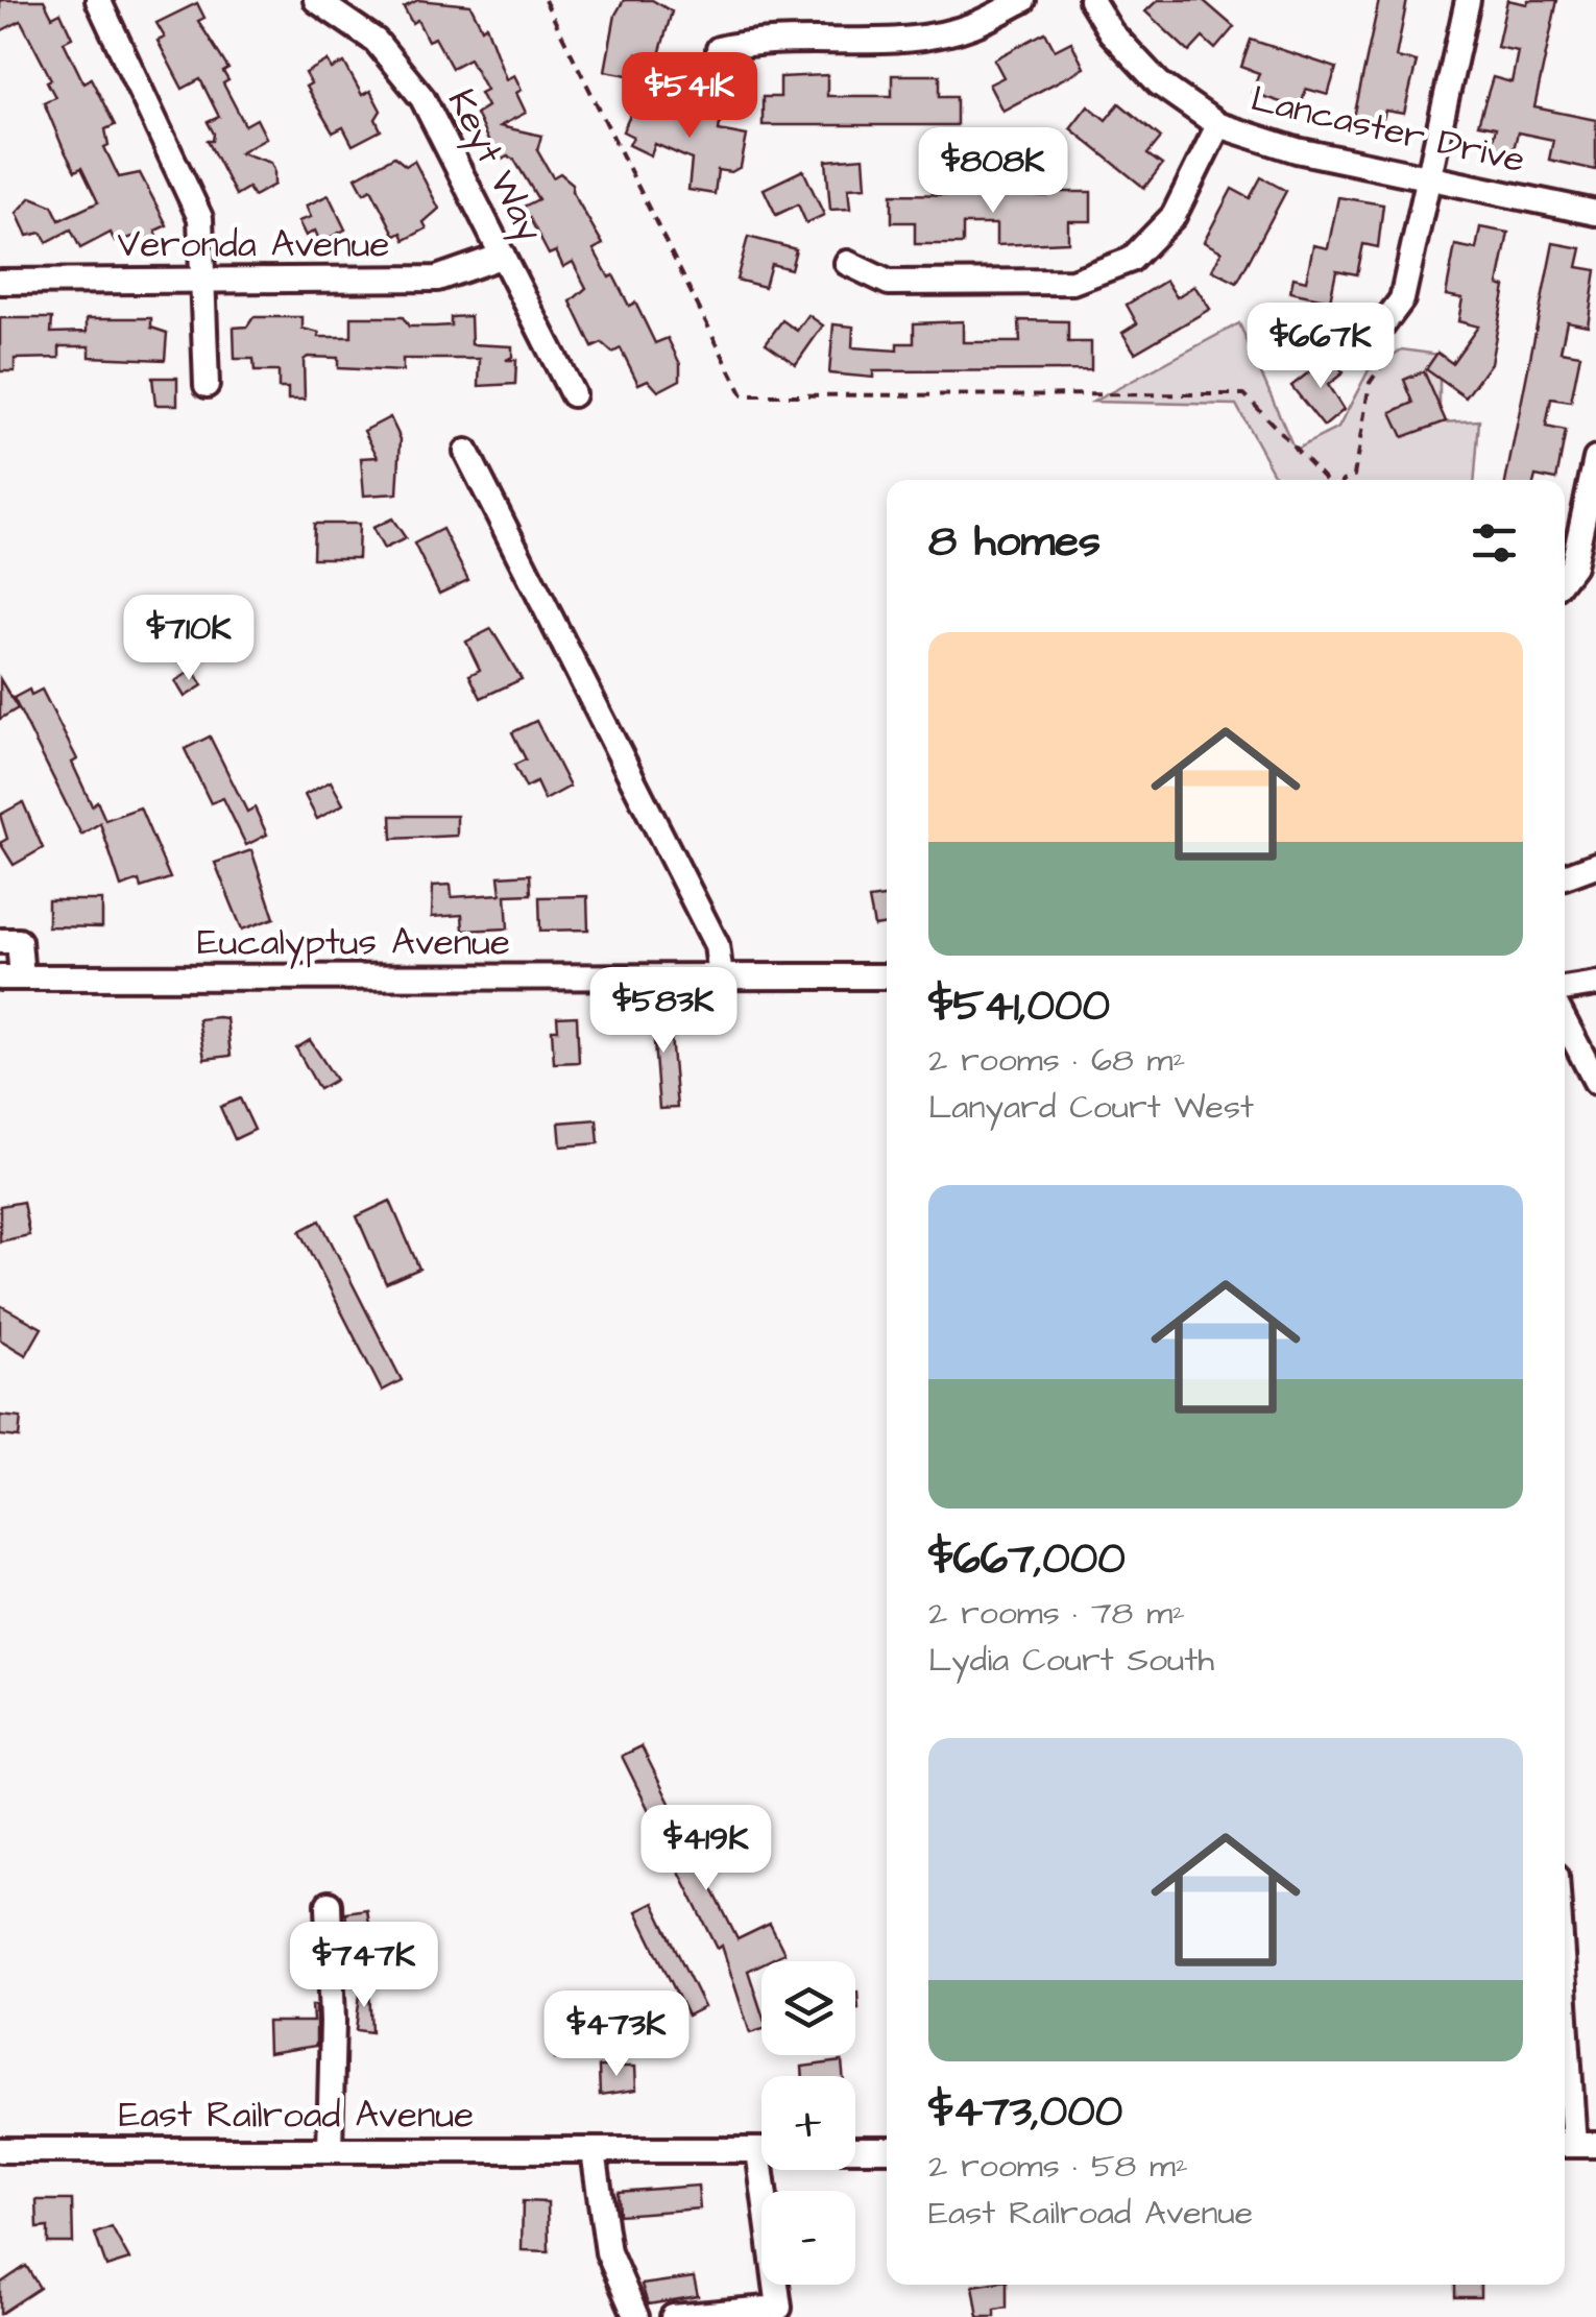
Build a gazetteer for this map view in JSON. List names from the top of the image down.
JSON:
{
  "streets": {
    "street": [
      "Lancaster Drive",
      "Keyt Way",
      "Veronda Avenue",
      "Eucalyptus Avenue",
      "East Railroad Avenue"
    ]
  },
  "crossings": [
    ["Keyt Way", "Veronda Avenue"]
  ],
  "page": {
    "price": [
      "$541K",
      "$808K",
      "$667K",
      "$710K",
      "$583K",
      "$419K",
      "$747K",
      "$473K"
    ],
    "heading": "8 homes",
    "list": [
      {
        "name": "$541,000",
        "note": "2 rooms · 68 m² · Lanyard Court West"
      },
      {
        "name": "$667,000",
        "note": "2 rooms · 78 m² · Lydia Court South"
      },
      {
        "name": "$473,000",
        "note": "2 rooms · 58 m² · East Railroad Avenue"
      }
    ],
    "map_buttons": ["+", "−"]
  }
}
